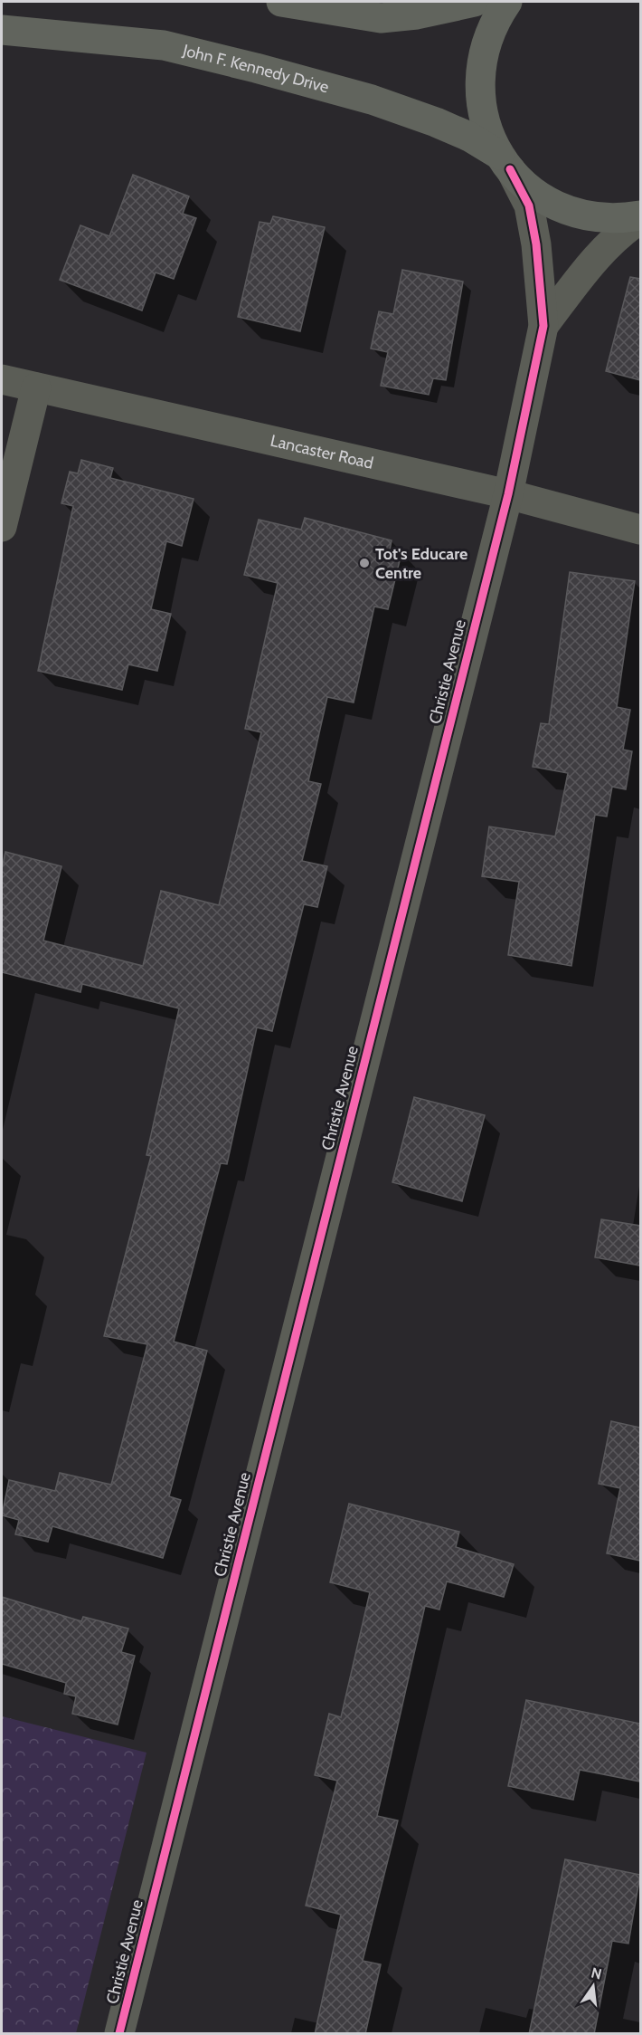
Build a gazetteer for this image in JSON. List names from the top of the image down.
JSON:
{
  "streets": {
    "highway": ["John F. Kennedy Drive"],
    "street": ["Lancaster Road", "Christie Avenue"]
  },
  "crossings": [
    ["John F. Kennedy Drive", "Christie Avenue"],
    ["Lancaster Road", "Christie Avenue"]
  ],
  "places": ["Tot's Educare Centre"],
  "north": "top"
}
